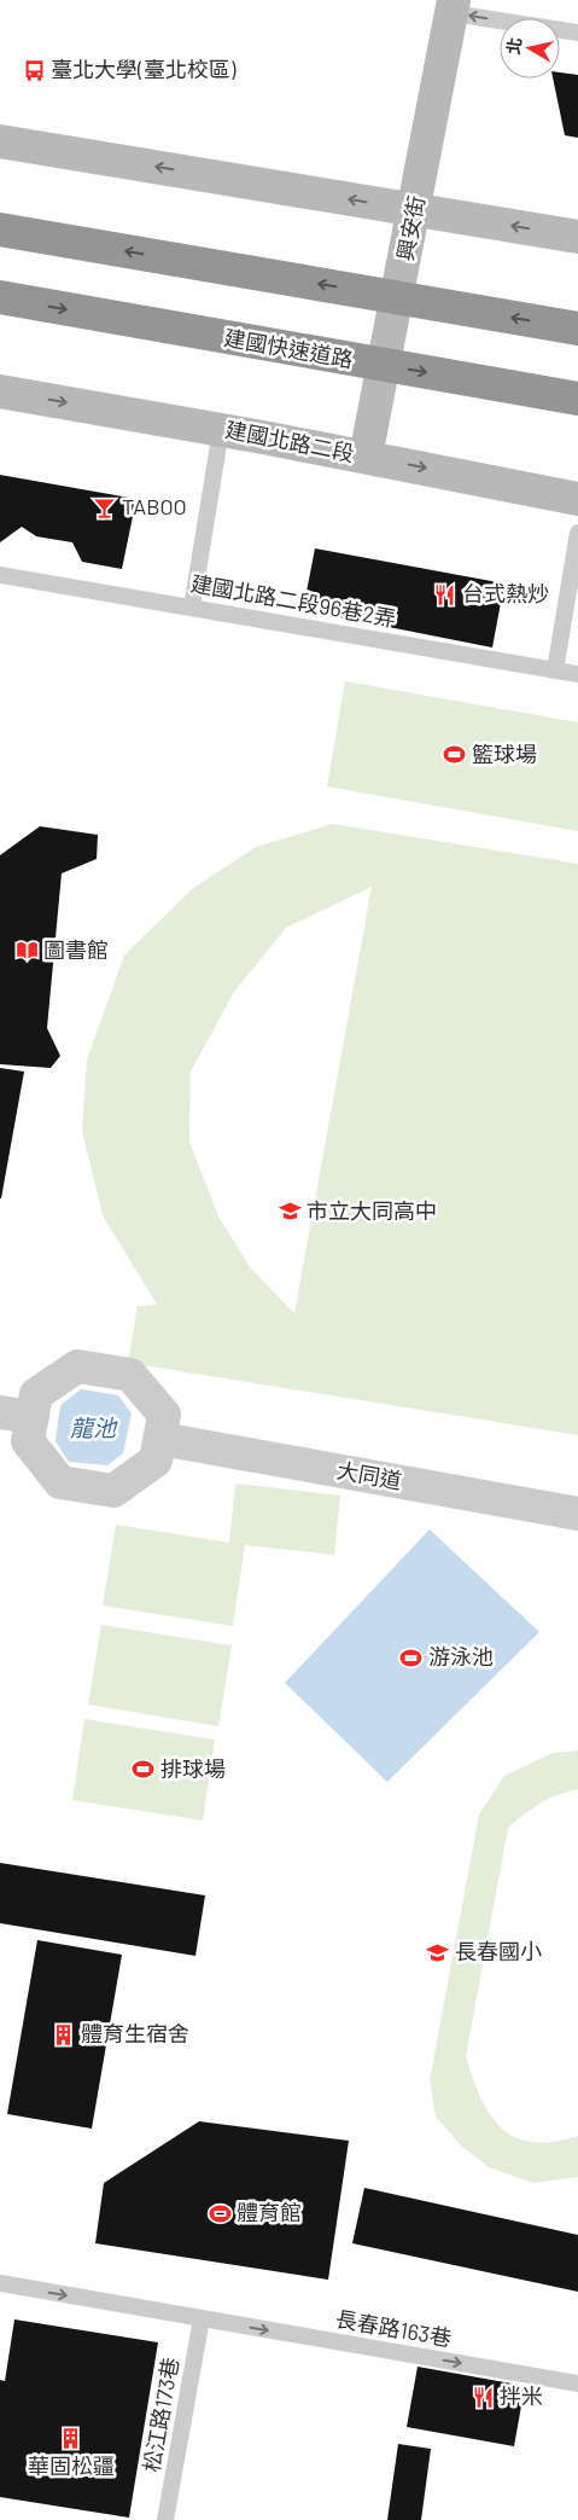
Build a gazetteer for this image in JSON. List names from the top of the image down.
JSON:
{
  "streets": {
    "highway": ["建國快速道路"],
    "street": ["興安街", "建國北路二段", "大同道"],
    "lane": ["建國北路二段96巷2弄", "長春路163巷", "松江路173巷"]
  },
  "crossings": [
    ["興安街", "建國北路二段"],
    ["長春路163巷", "松江路173巷"]
  ],
  "one_way": ["長春路163巷"],
  "water": ["龍池"],
  "places": {
    "bus stop": ["臺北大學(臺北校區)"],
    "bar": ["TABOO"],
    "restaurant": ["台式熱炒", "拌米"],
    "sports": [
      "籃球場",
      "游泳池",
      "排球場",
      "體育館"
    ],
    "library": ["圖書館"],
    "school or university": ["市立大同高中", "長春國小"],
    "building": ["體育生宿舍", "華固松疆"]
  },
  "north": "left"
}
